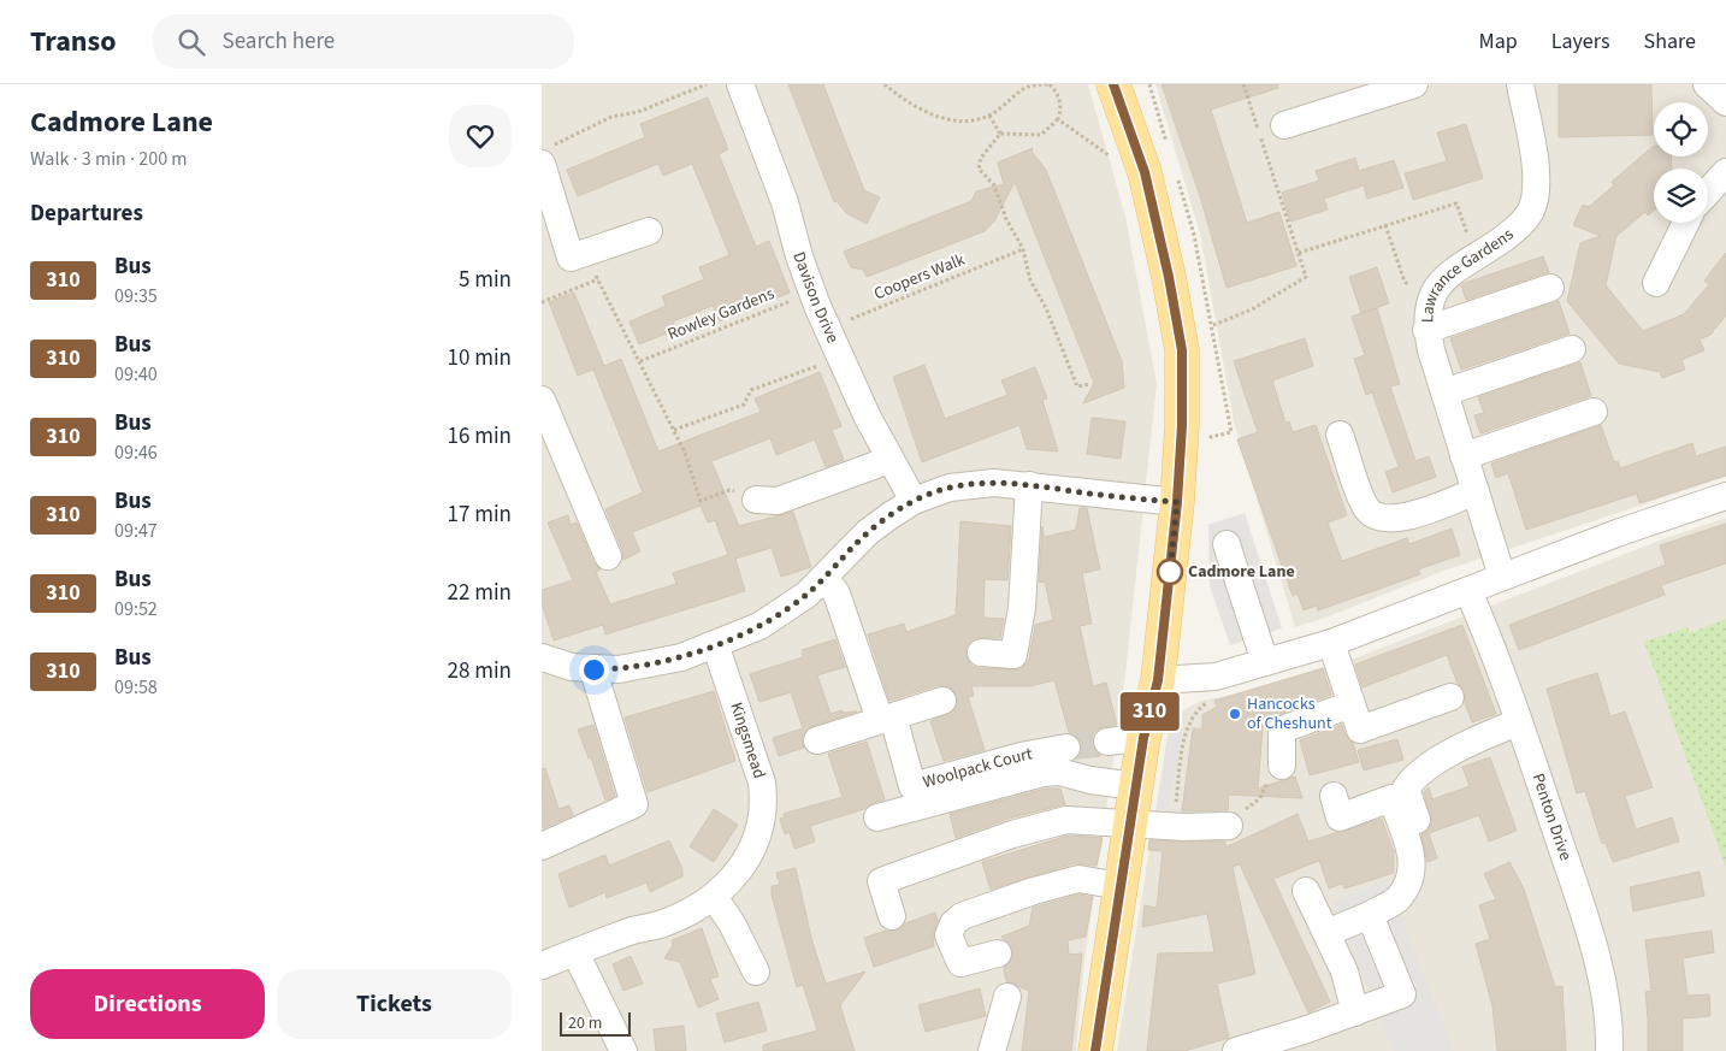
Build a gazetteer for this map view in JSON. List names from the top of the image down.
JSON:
{
  "streets": {
    "street": [
      "Lawrance Gardens",
      "Davison Drive",
      "Kingsmead",
      "Woolpack Court",
      "Penton Drive"
    ],
    "path": ["Coopers Walk", "Rowley Gardens"]
  },
  "crossings": [
    ["Coopers Walk", "Davison Drive"]
  ],
  "places": ["Cadmore Lane", "Hancocks of Cheshunt"],
  "lines": ["bus line 310"],
  "scale_bar": "20 m",
  "page": {
    "header": "Transo",
    "search": "Search here",
    "nav": ["Map", "Layers", "Share"],
    "heading": [
      ["Cadmore Lane", "Walk · 3 min · 200 m"],
      "Departures"
    ],
    "on_map": "310",
    "list": [
      {
        "mark": "310",
        "name": "Bus",
        "note": "09:35",
        "value": "5 min"
      },
      {
        "mark": "310",
        "name": "Bus",
        "note": "09:40",
        "value": "10 min"
      },
      {
        "mark": "310",
        "name": "Bus",
        "note": "09:46",
        "value": "16 min"
      },
      {
        "mark": "310",
        "name": "Bus",
        "note": "09:47",
        "value": "17 min"
      },
      {
        "mark": "310",
        "name": "Bus",
        "note": "09:52",
        "value": "22 min"
      },
      {
        "mark": "310",
        "name": "Bus",
        "note": "09:58",
        "value": "28 min"
      }
    ],
    "buttons": ["Directions", "Tickets"],
    "scale": "20 m"
  }
}
